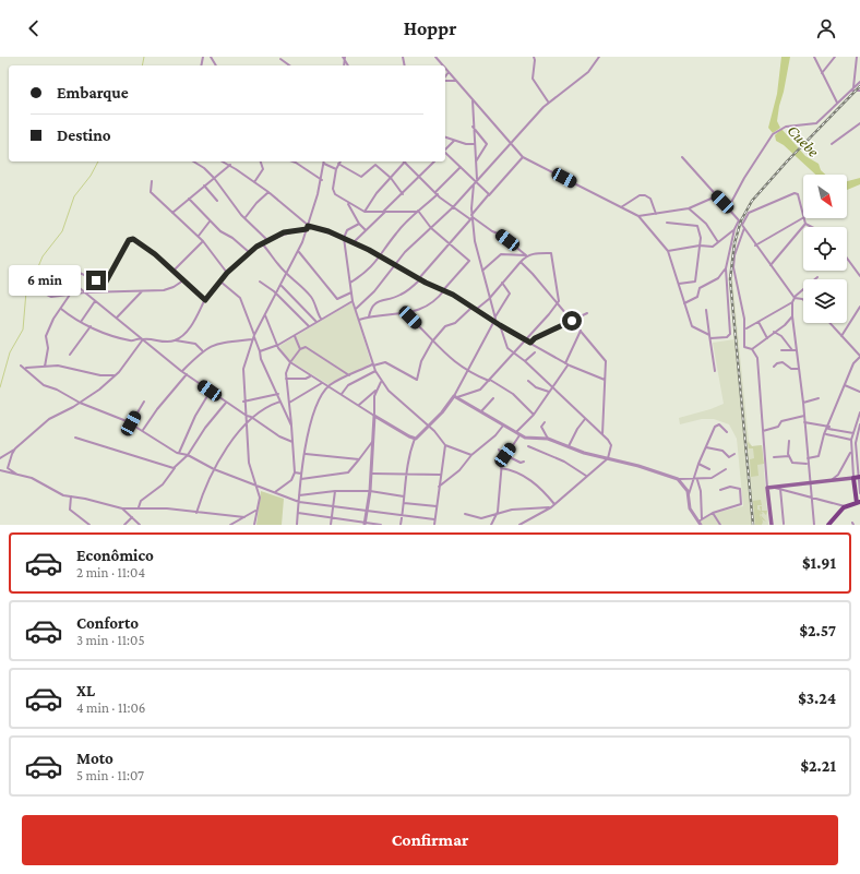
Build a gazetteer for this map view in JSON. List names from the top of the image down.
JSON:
{
  "water": ["Cuebe"],
  "north": "bottom right",
  "page": {
    "header": "Hoppr",
    "banner": ["Embarque", "Destino"],
    "bubble": "6 min",
    "list": [
      {
        "name": "Econômico",
        "note": "2 min · 11:04",
        "value": "$1.91"
      },
      {
        "name": "Conforto",
        "note": "3 min · 11:05",
        "value": "$2.57"
      },
      {
        "name": "XL",
        "note": "4 min · 11:06",
        "value": "$3.24"
      },
      {
        "name": "Moto",
        "note": "5 min · 11:07",
        "value": "$2.21"
      }
    ],
    "buttons": "Confirmar"
  }
}
